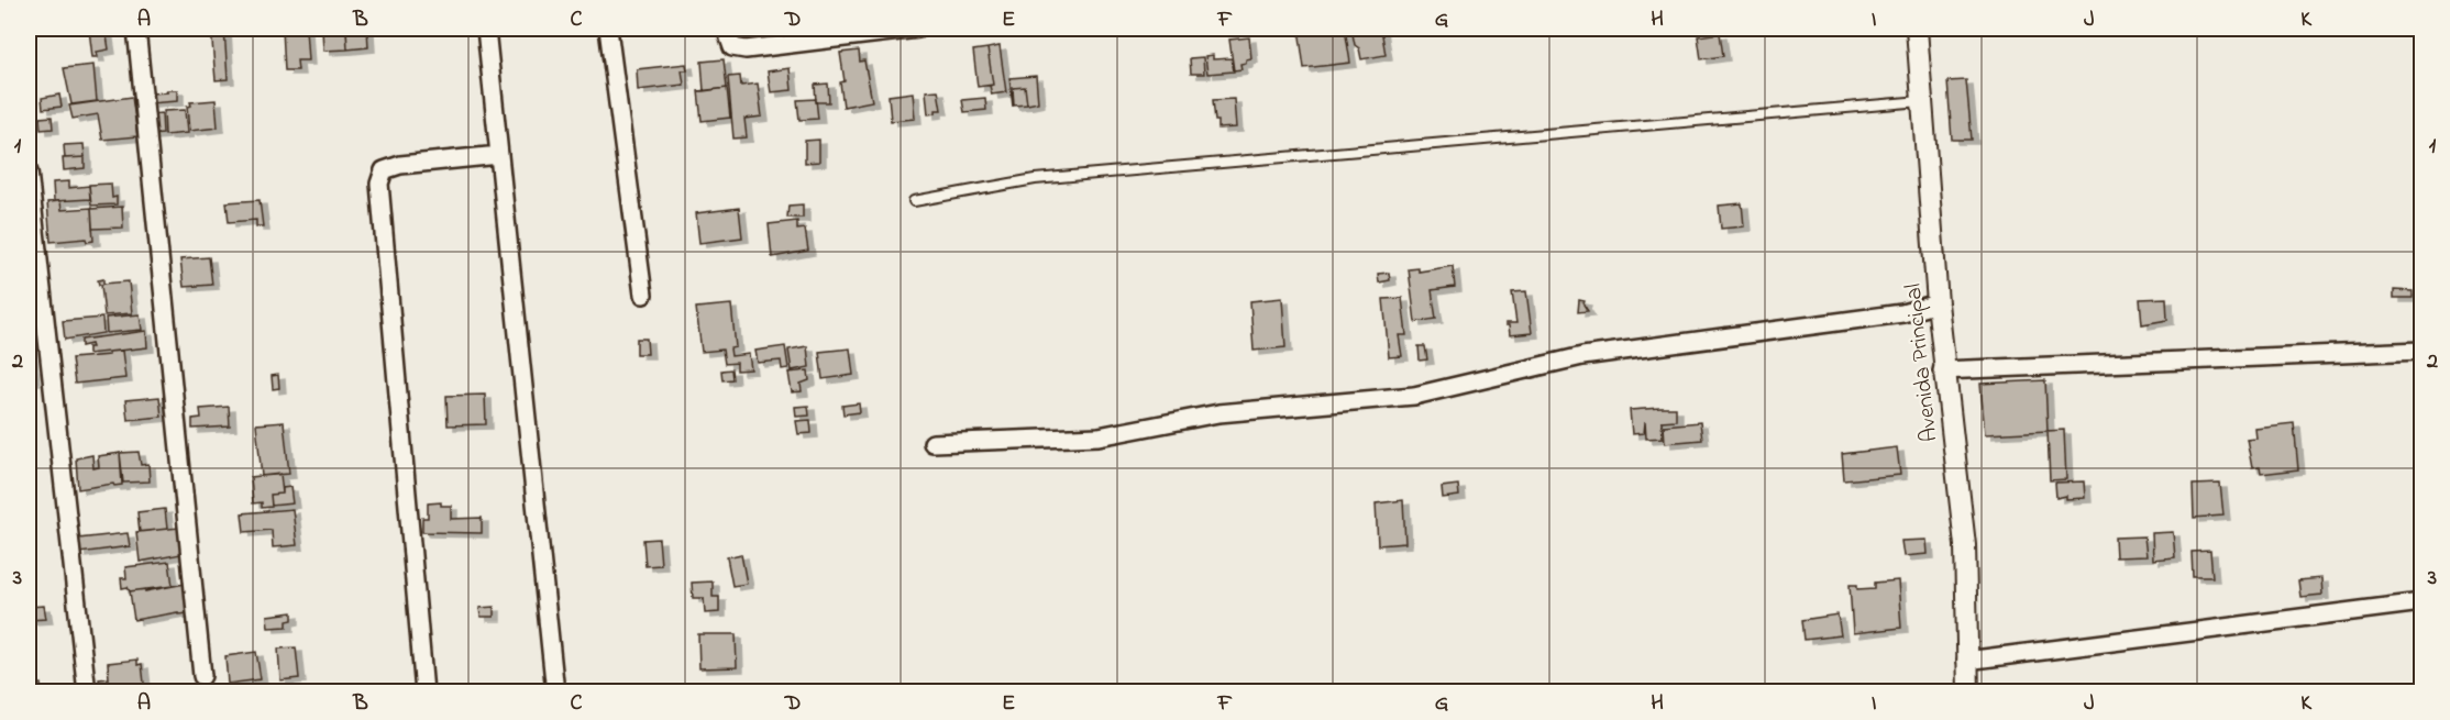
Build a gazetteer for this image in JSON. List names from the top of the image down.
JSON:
{
  "streets": {
    "street": ["Avenida Principal"]
  },
  "grid": {
    "columns": [
      "A",
      "B",
      "C",
      "D",
      "E",
      "F",
      "G",
      "H",
      "I",
      "J",
      "K"
    ],
    "rows": ["1", "2", "3"]
  }
}
